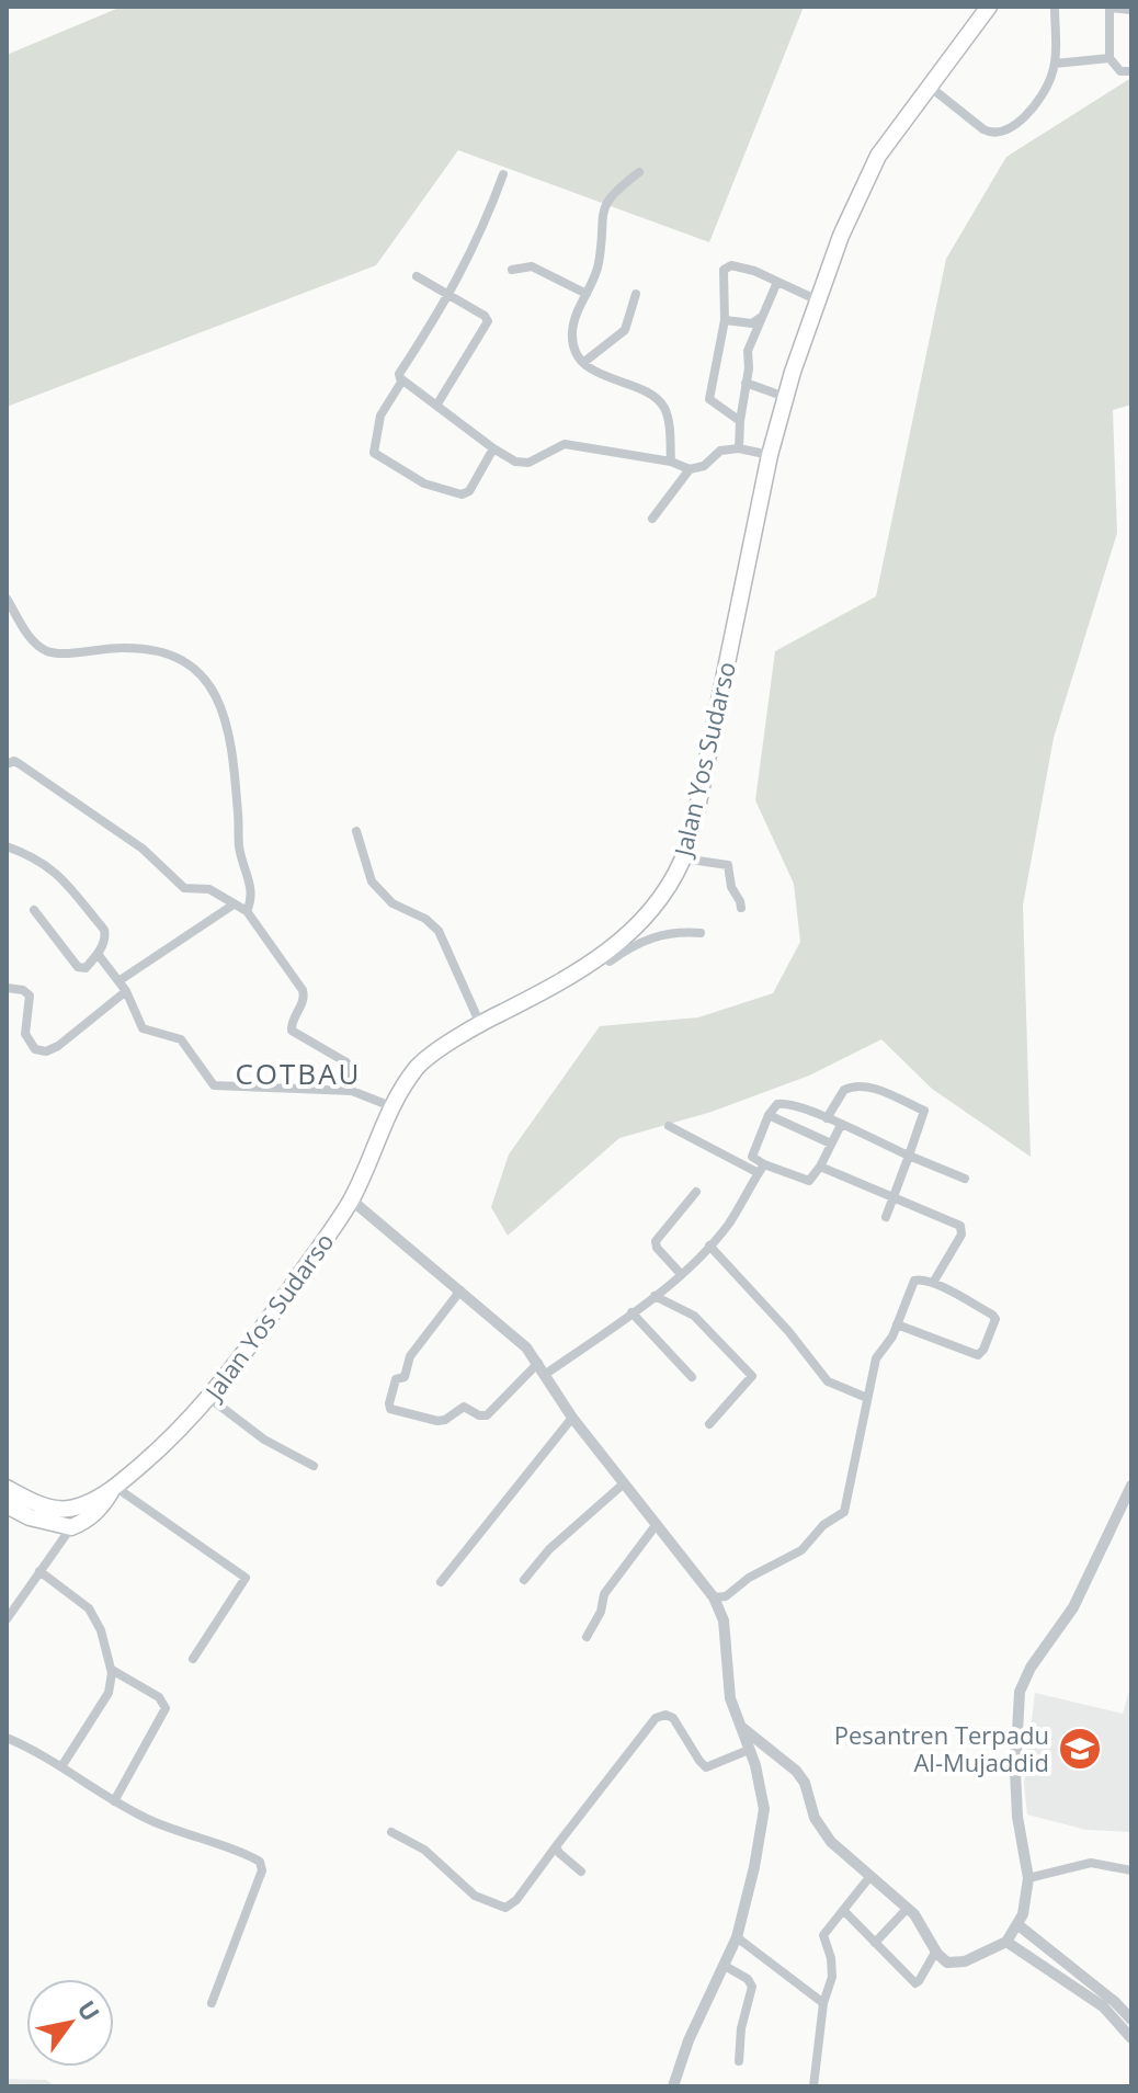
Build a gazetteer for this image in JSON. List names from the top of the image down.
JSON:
{
  "streets": {
    "highway": ["Jalan Yos Sudarso"]
  },
  "districts": ["COTBAU"],
  "places": {
    "school or university": ["Pesantren Terpadu Al-Mujaddid"]
  },
  "north": "top right"
}
